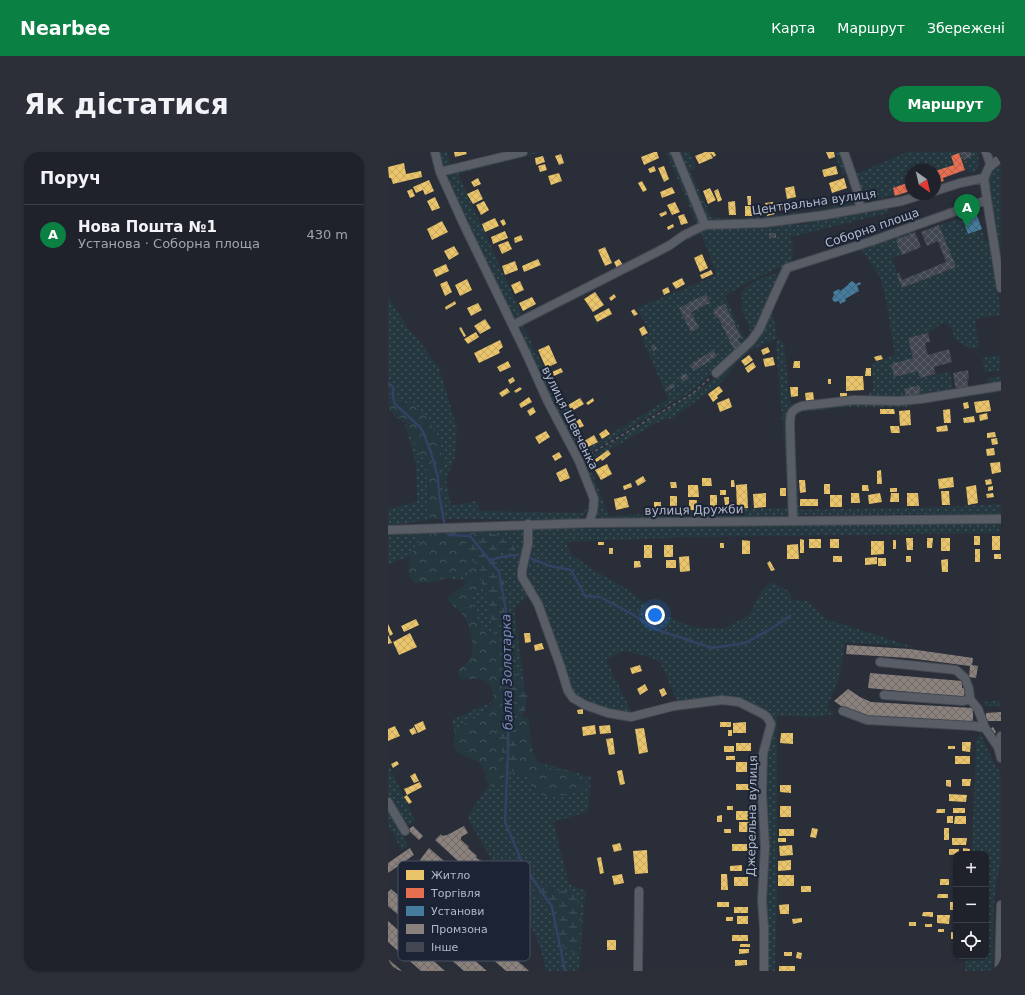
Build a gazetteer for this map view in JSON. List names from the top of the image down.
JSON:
{
  "streets": {
    "street": [
      "Центральна вулиця",
      "Соборна площа",
      "вулиця Шевченка",
      "вулиця Дружби",
      "Джерельна вулиця"
    ]
  },
  "crossings": [
    ["вулиця Шевченка", "вулиця Дружби"],
    ["вулиця Дружби", "Джерельна вулиця"]
  ],
  "water": ["балка Золотарка"],
  "legend": [
    "Житло",
    "Торгівля",
    "Установи",
    "Промзона",
    "Інше"
  ],
  "north": "bottom right",
  "page": {
    "header": "Nearbee",
    "nav": ["Карта", "Маршрут", "Збережені"],
    "buttons": "Маршрут",
    "title": "Як дістатися",
    "heading": "Поруч",
    "pins": "A",
    "list": [
      {
        "mark": "A",
        "name": "Нова Пошта №1",
        "note": "Установа · Соборна площа",
        "value": "430 m"
      }
    ],
    "map_buttons": ["+", "−"]
  }
}
